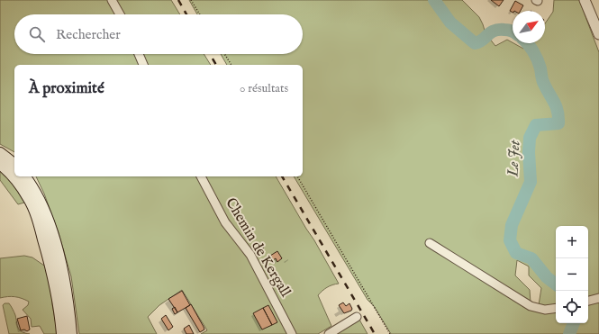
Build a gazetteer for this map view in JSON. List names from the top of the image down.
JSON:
{
  "streets": {
    "street": ["Chemin de Kergall"]
  },
  "water": ["Le Jet"],
  "north": "top right",
  "page": {
    "search": "Rechercher",
    "heading": ["À proximité", "0 résultats"],
    "map_buttons": ["+", "−"]
  }
}
